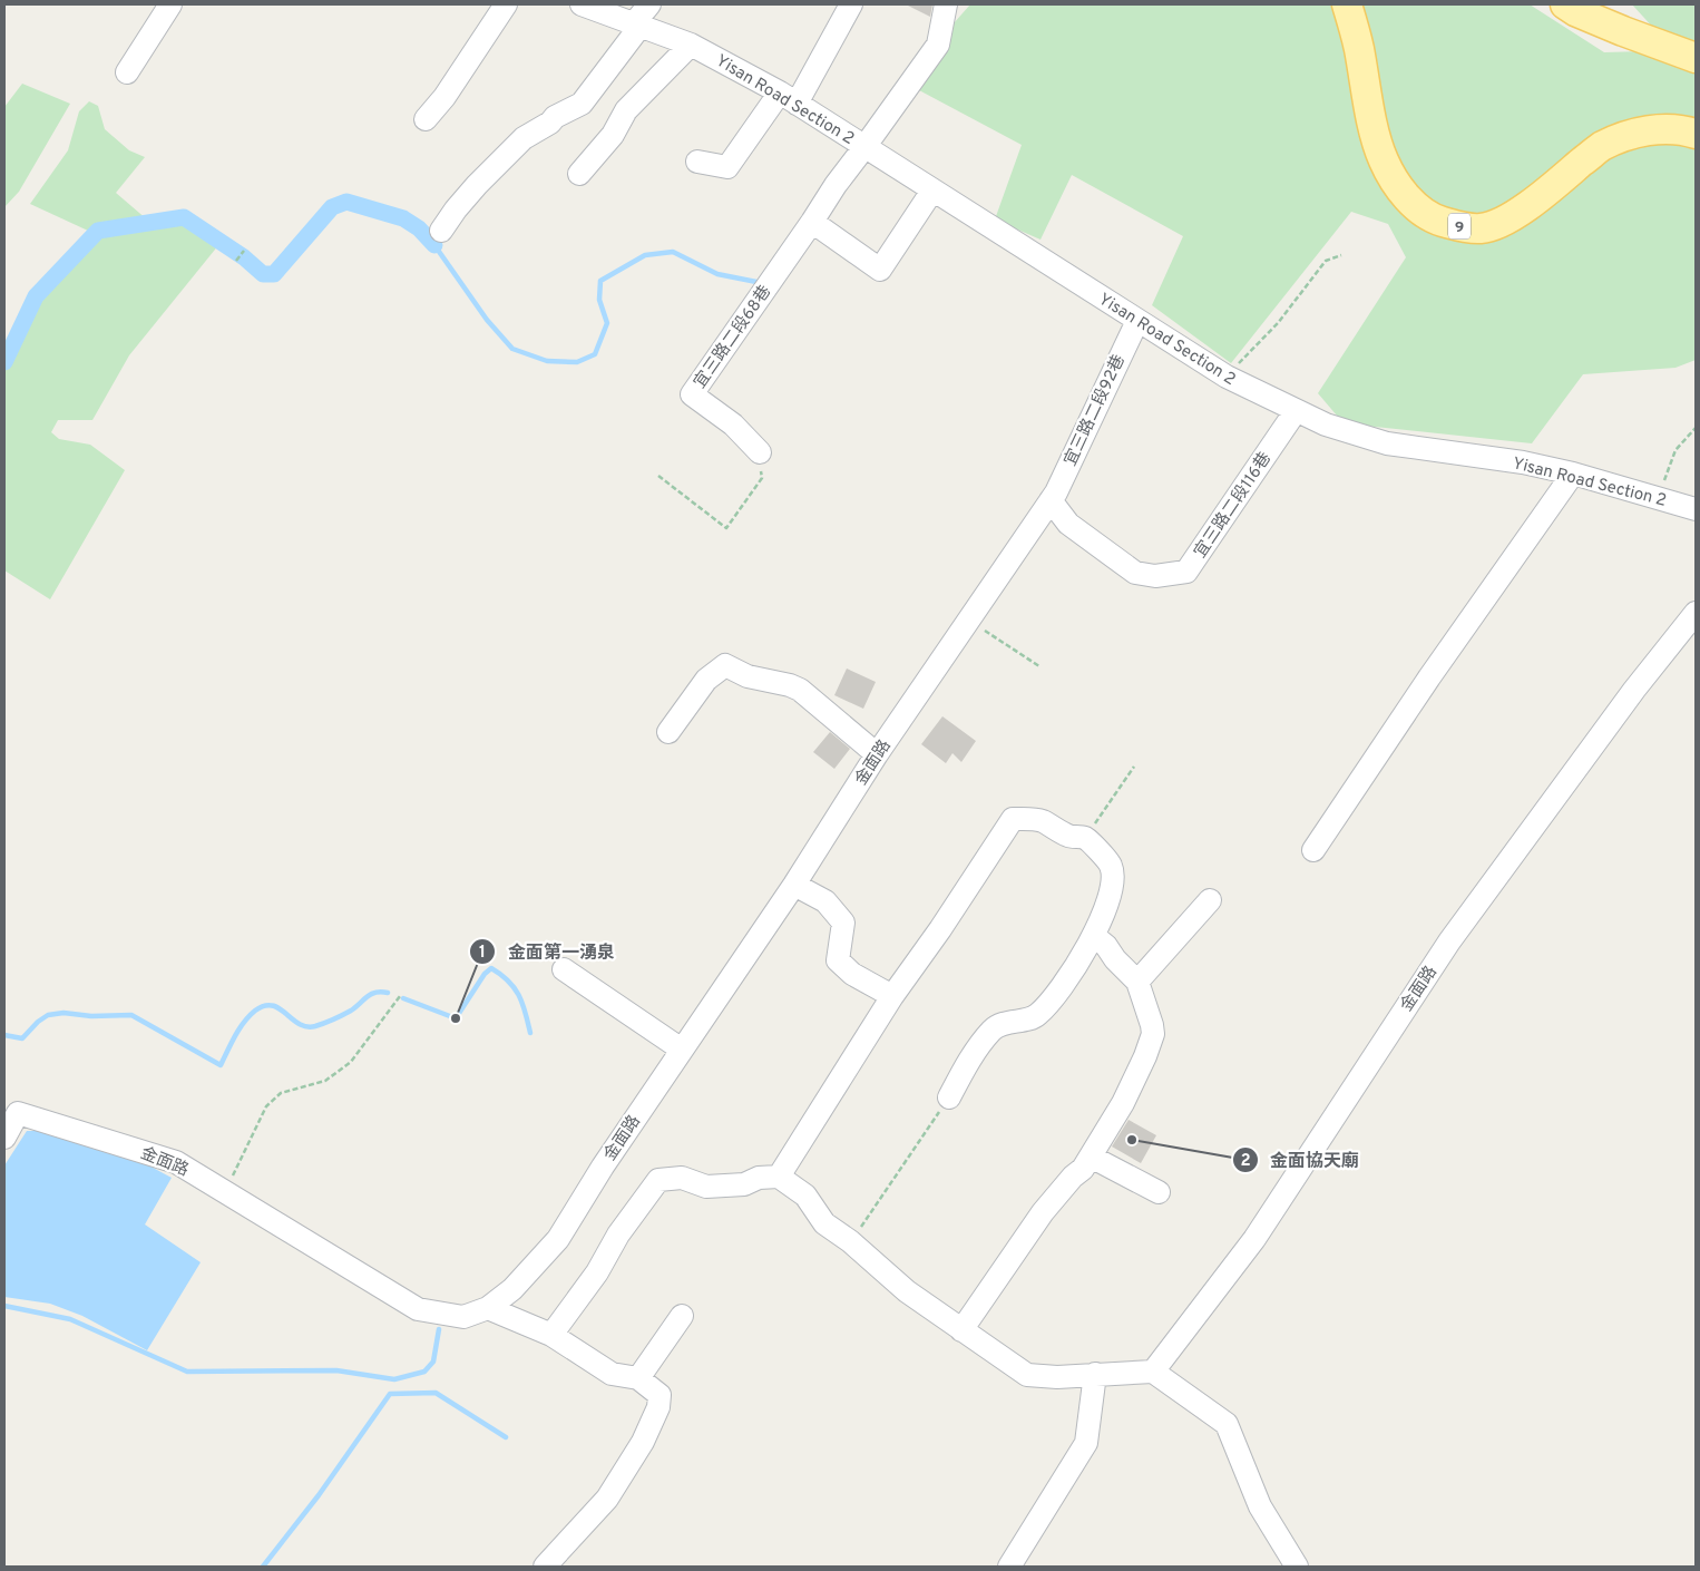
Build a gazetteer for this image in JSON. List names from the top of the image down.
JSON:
{
  "streets": {
    "main road": ["9"],
    "street": [
      "Yisan Road Section 2",
      "宜三路二段68巷",
      "宜三路二段92巷",
      "宜三路二段116巷",
      "金面路"
    ]
  },
  "crossings": [
    ["Yisan Road Section 2", "宜三路二段68巷"],
    ["Yisan Road Section 2", "宜三路二段92巷"],
    ["Yisan Road Section 2", "宜三路二段116巷"],
    ["宜三路二段92巷", "宜三路二段116巷"],
    ["宜三路二段92巷", "金面路"],
    ["宜三路二段116巷", "金面路"]
  ],
  "places": ["金面第一湧泉", "金面協天廟"]
}
